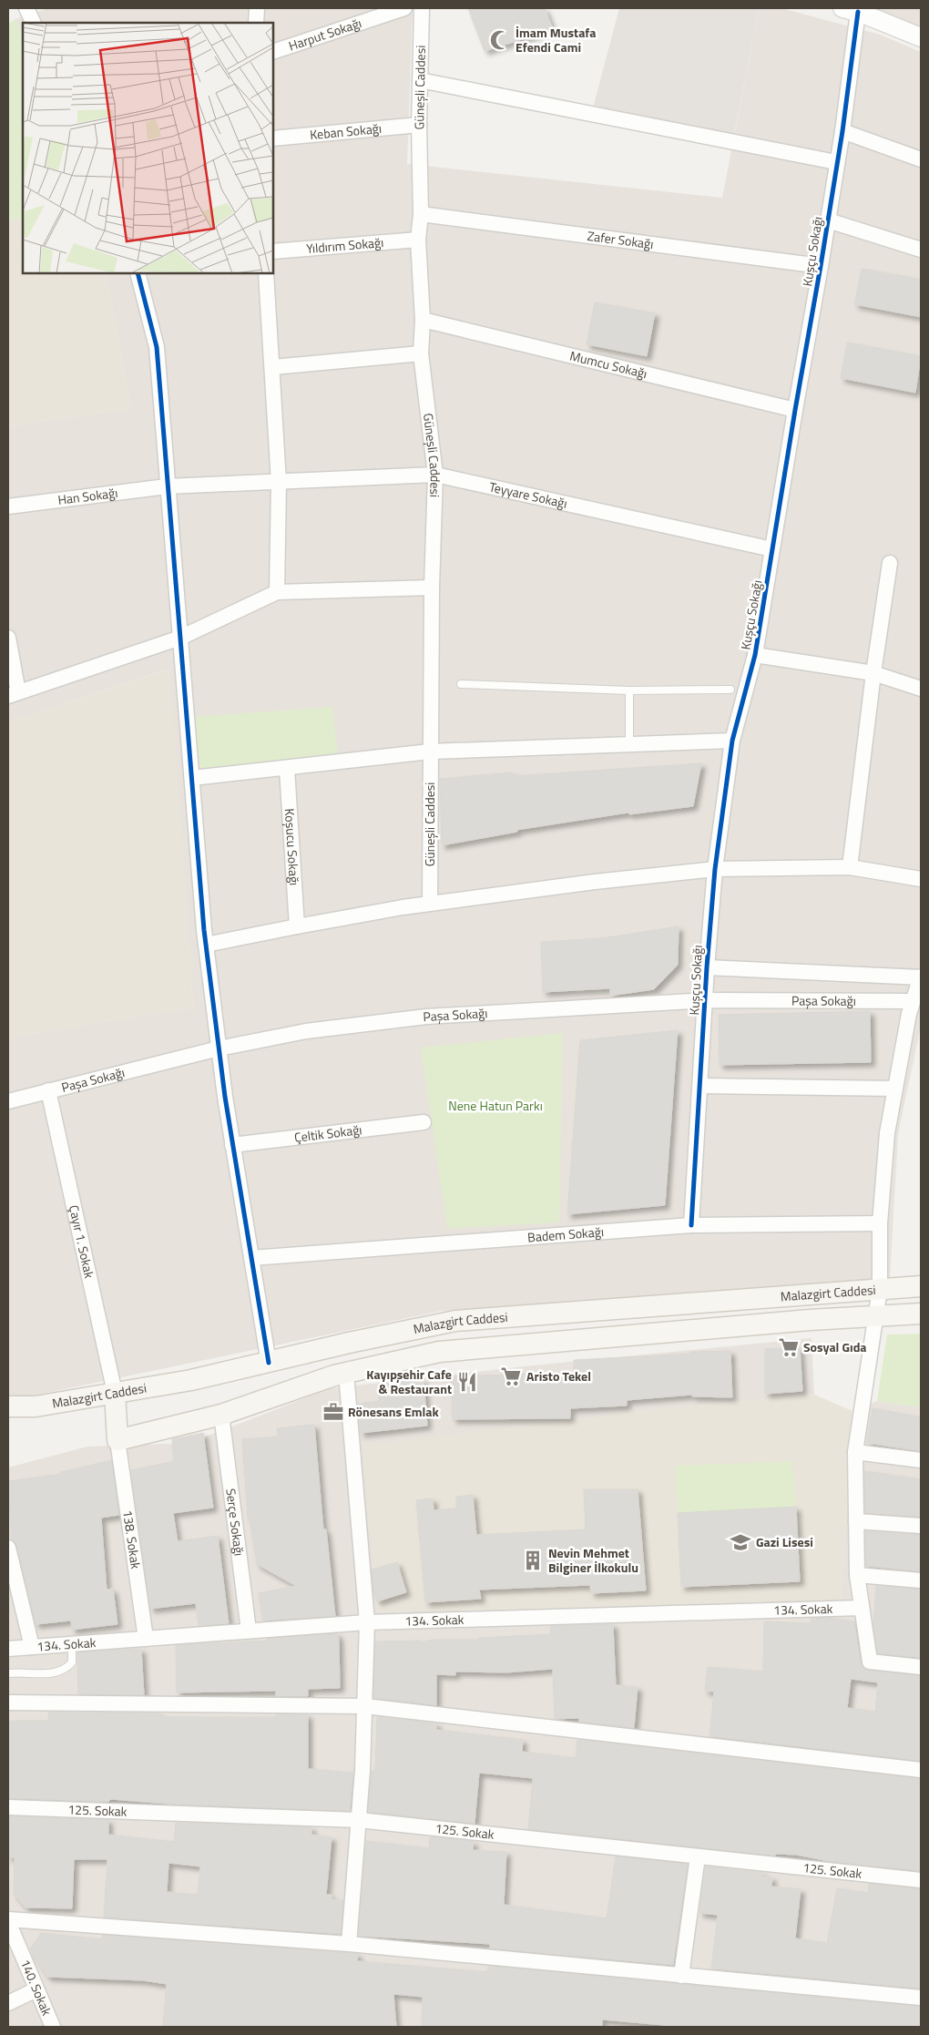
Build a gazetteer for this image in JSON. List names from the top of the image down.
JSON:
{
  "streets": {
    "main road": ["Malazgirt Caddesi"],
    "street": [
      "Harput Sokağı",
      "Güneşli Caddesi",
      "Keban Sokağı",
      "Zafer Sokağı",
      "Yıldırım Sokağı",
      "Kuşçu Sokağı",
      "Mumcu Sokağı",
      "Teyyare Sokağı",
      "Han Sokağı",
      "Koşucu Sokağı",
      "Paşa Sokağı",
      "Çeltik Sokağı",
      "Badem Sokağı",
      "Çayır 1. Sokak",
      "Serçe Sokağı",
      "138. Sokak",
      "134. Sokak",
      "125. Sokak",
      "140. Sokak"
    ]
  },
  "crossings": [
    ["Güneşli Caddesi", "Keban Sokağı"],
    ["Güneşli Caddesi", "Zafer Sokağı"],
    ["Güneşli Caddesi", "Yıldırım Sokağı"],
    ["Güneşli Caddesi", "Mumcu Sokağı"],
    ["Güneşli Caddesi", "Teyyare Sokağı"],
    ["Zafer Sokağı", "Kuşçu Sokağı"],
    ["Kuşçu Sokağı", "Mumcu Sokağı"],
    ["Kuşçu Sokağı", "Teyyare Sokağı"],
    ["Kuşçu Sokağı", "Paşa Sokağı"],
    ["Kuşçu Sokağı", "Badem Sokağı"],
    ["Teyyare Sokağı", "Han Sokağı"],
    ["Paşa Sokağı", "Çayır 1. Sokak"],
    ["Çayır 1. Sokak", "Malazgirt Caddesi"],
    ["Malazgirt Caddesi", "Serçe Sokağı"],
    ["Malazgirt Caddesi", "138. Sokak"],
    ["Serçe Sokağı", "134. Sokak"],
    ["138. Sokak", "134. Sokak"]
  ],
  "parks": ["Nene Hatun Parkı"],
  "places": {
    "mosque": ["İmam Mustafa Efendi Cami"],
    "supermarket": ["Sosyal Gıda", "Aristo Tekel"],
    "restaurant": ["Kayıpşehir Cafe & Restaurant"],
    "office": ["Rönesans Emlak"],
    "school or university": ["Gazi Lisesi"],
    "building": ["Nevin Mehmet Bilginer İlkokulu"]
  }
}
